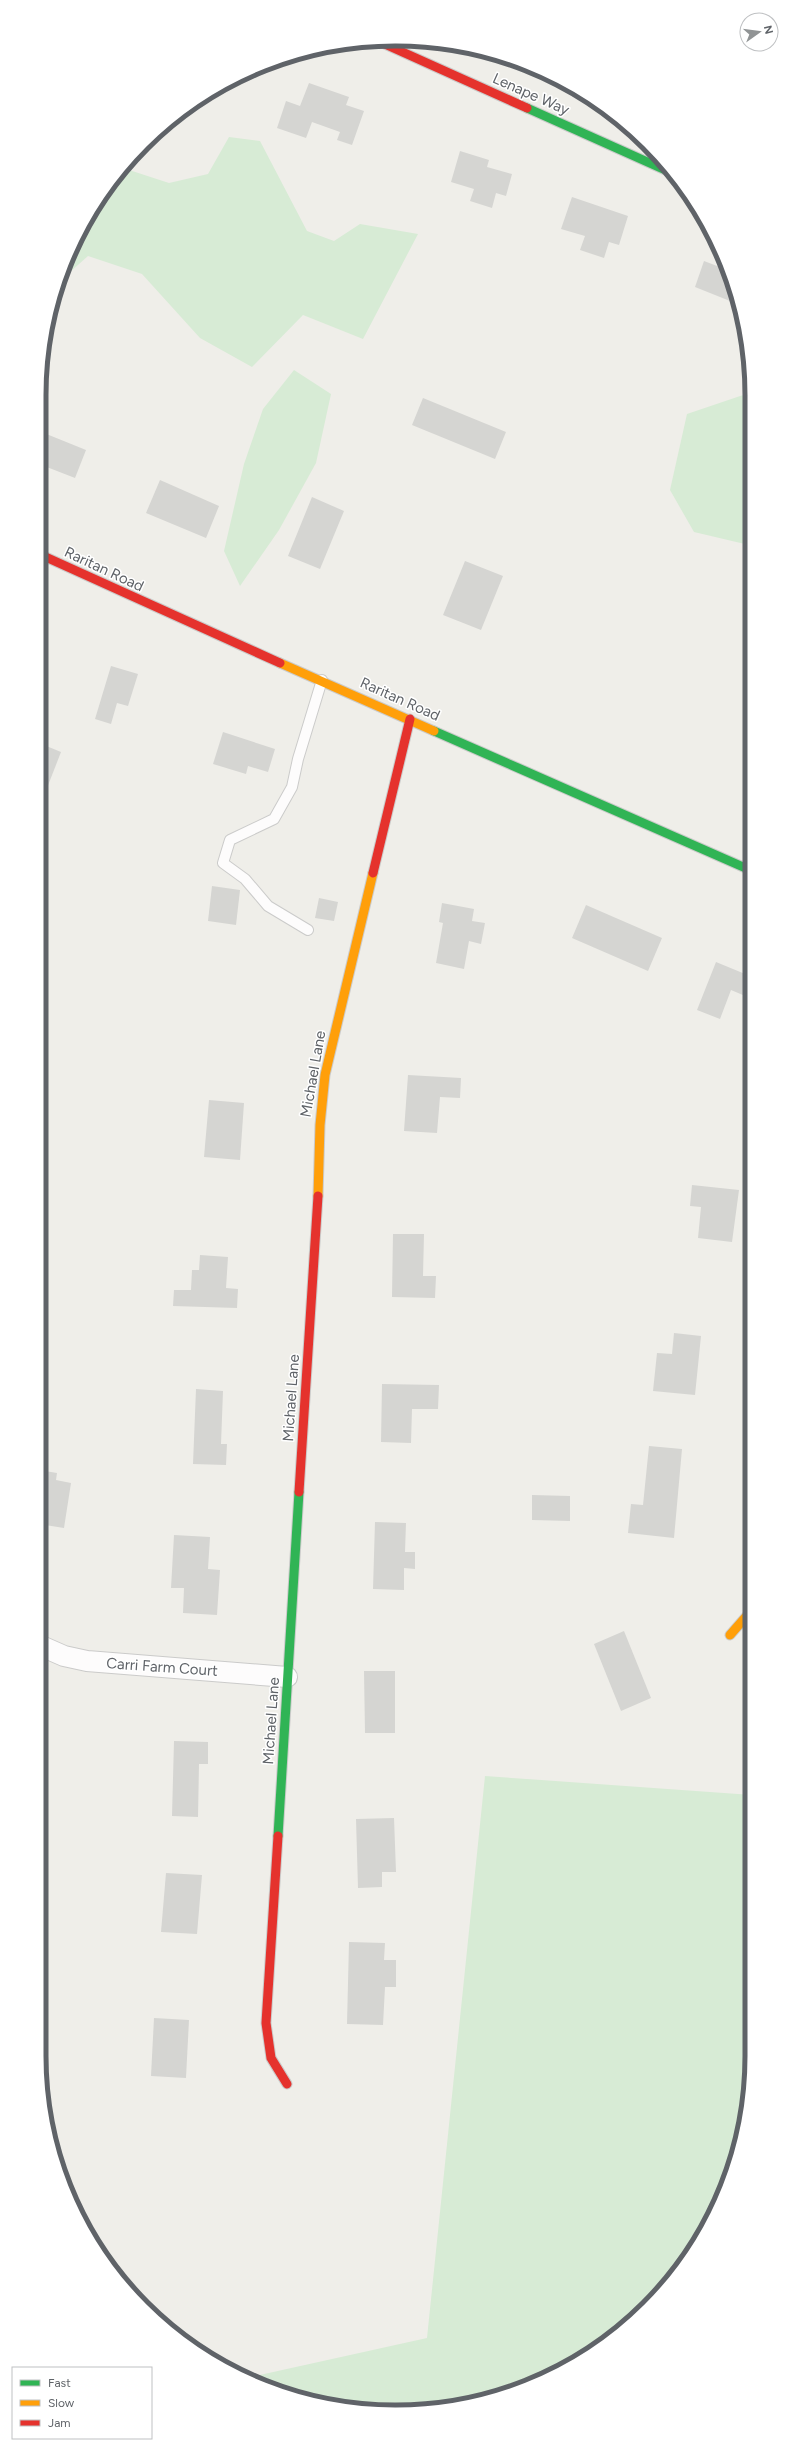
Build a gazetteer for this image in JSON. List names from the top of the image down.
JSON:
{
  "streets": {
    "street": [
      "Lenape Way",
      "Raritan Road",
      "Michael Lane",
      "Carri Farm Court"
    ]
  },
  "crossings": [
    ["Raritan Road", "Michael Lane"],
    ["Michael Lane", "Carri Farm Court"]
  ],
  "legend": ["Fast", "Slow", "Jam"],
  "north": "right"
}
